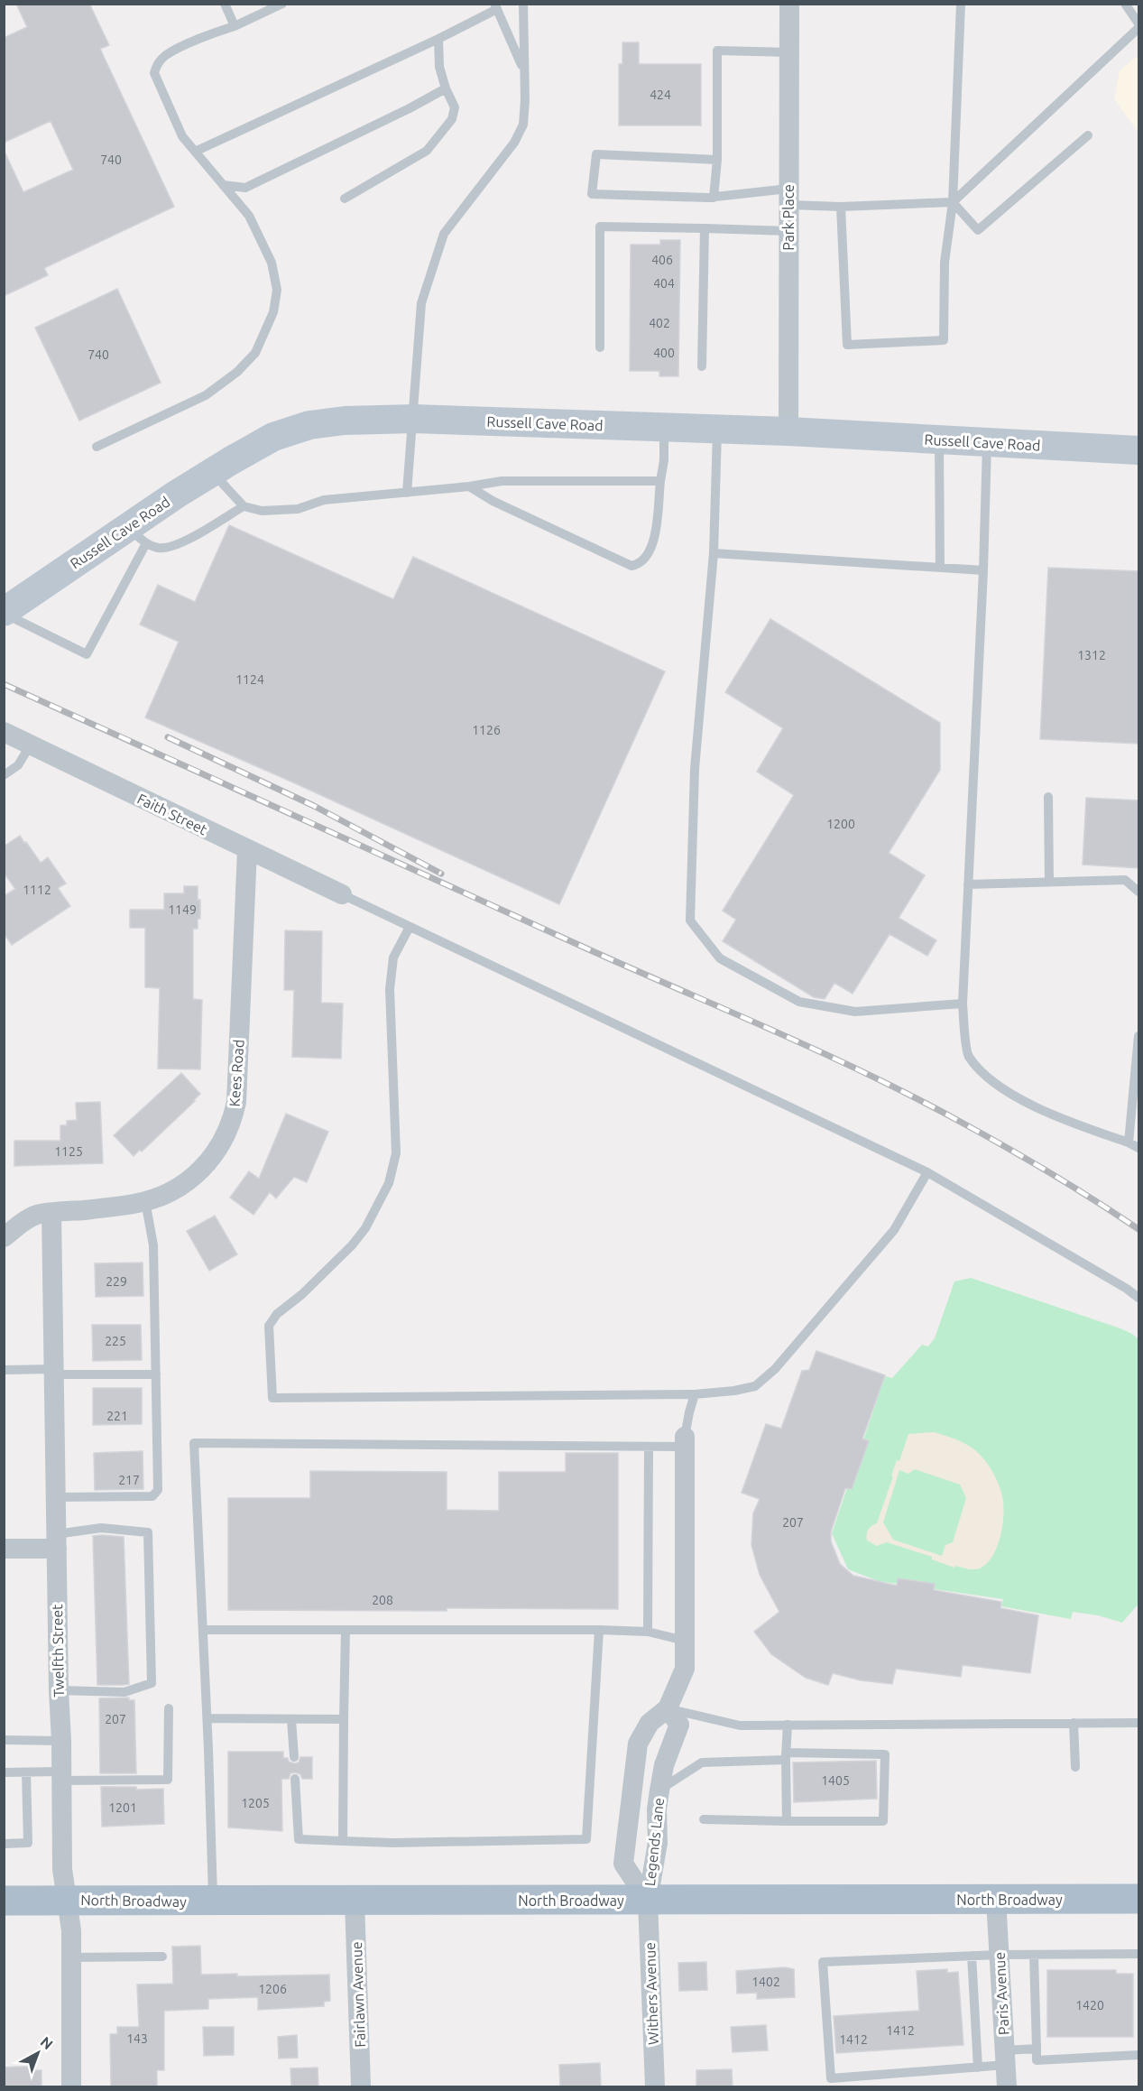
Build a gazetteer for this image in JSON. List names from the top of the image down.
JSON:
{
  "streets": {
    "main road": ["North Broadway"],
    "street": [
      "Park Place",
      "Russell Cave Road",
      "Faith Street",
      "Kees Road",
      "Twelfth Street",
      "Legends Lane",
      "Withers Avenue",
      "Paris Avenue",
      "Fairlawn Avenue"
    ]
  },
  "crossings": [
    ["Park Place", "Russell Cave Road"],
    ["Faith Street", "Kees Road"],
    ["Kees Road", "Twelfth Street"],
    ["Twelfth Street", "North Broadway"],
    ["Legends Lane", "North Broadway"],
    ["Legends Lane", "Withers Avenue"],
    ["North Broadway", "Withers Avenue"],
    ["North Broadway", "Paris Avenue"],
    ["North Broadway", "Fairlawn Avenue"]
  ],
  "house_numbers": [
    "424",
    "740",
    "406",
    "404",
    "402",
    "400",
    "740",
    "1312",
    "1124",
    "1126",
    "1200",
    "1112",
    "1149",
    "1125",
    "229",
    "225",
    "221",
    "217",
    "207",
    "208",
    "207",
    "1405",
    "1205",
    "1201",
    "1402",
    "1206",
    "1420",
    "1412",
    "143",
    "1412"
  ],
  "north": "top right"
}
